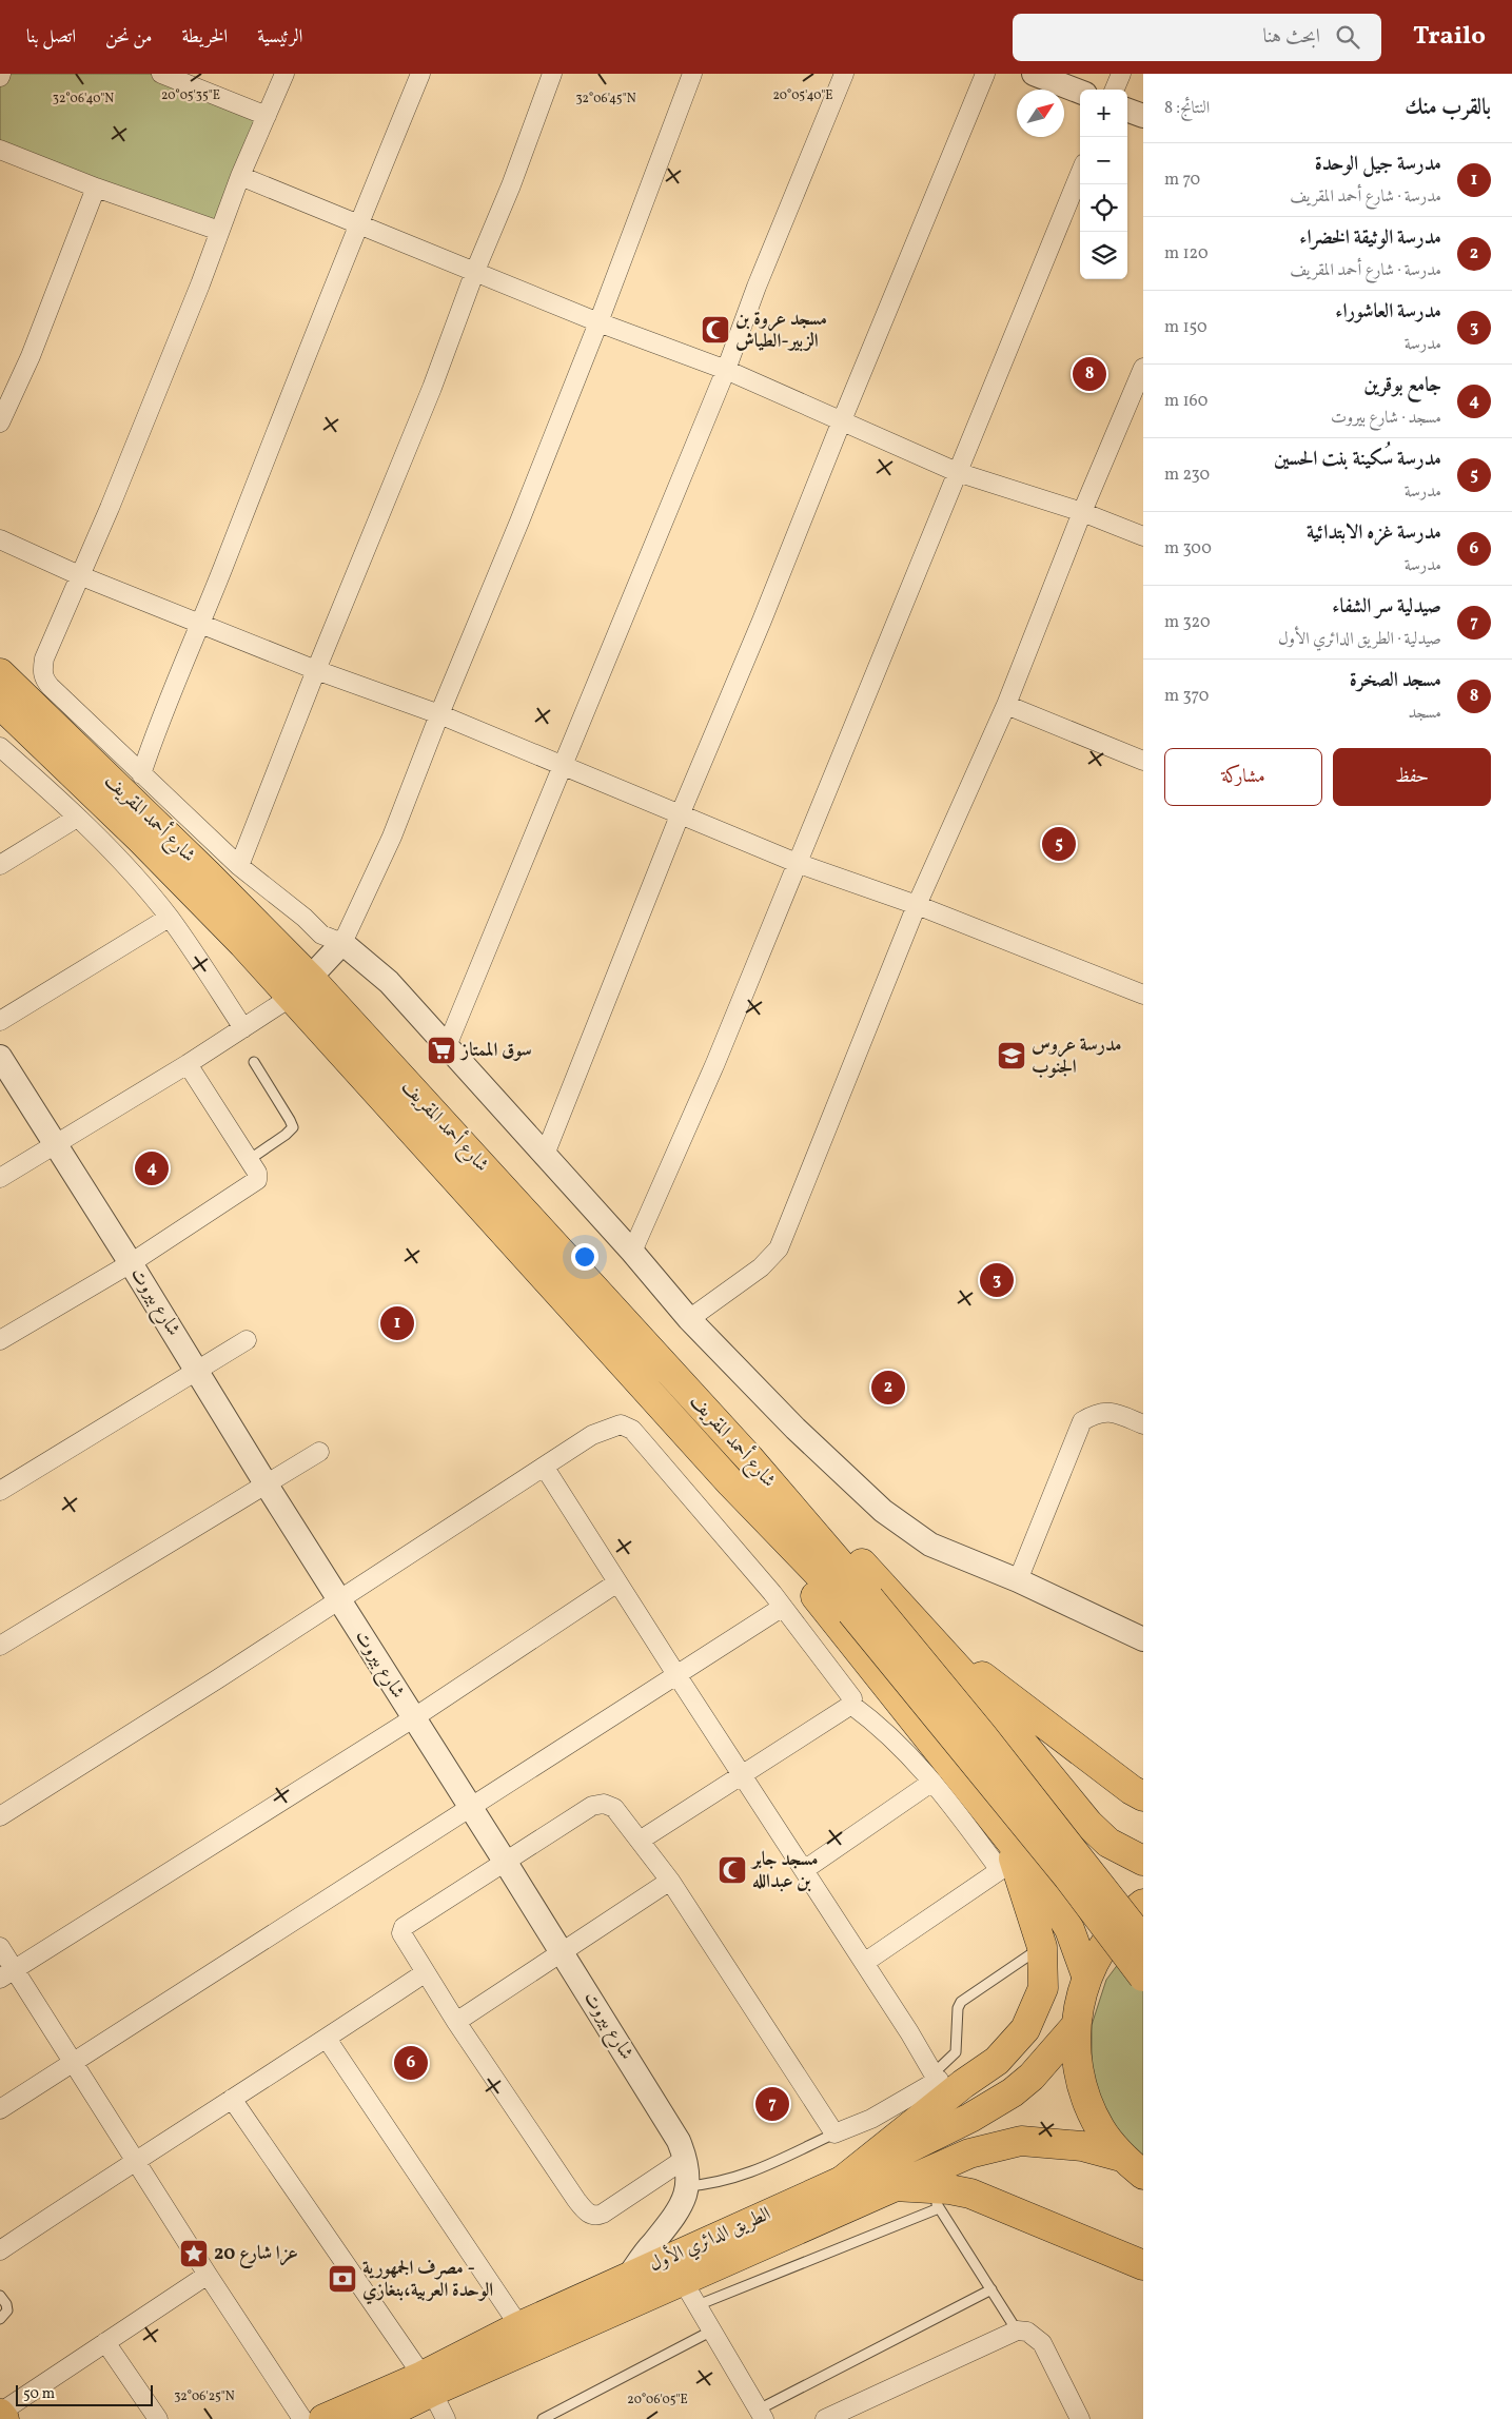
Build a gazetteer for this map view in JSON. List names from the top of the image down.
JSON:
{
  "streets": {
    "main road": ["شارع أحمد المقريف", "الطريق الدائري الأول"],
    "street": ["شارع بيروت"]
  },
  "crossings": [
    ["شارع بيروت", "الطريق الدائري الأول"]
  ],
  "places": {
    "mosque": ["مسجد عروة بن الزبير-الطياش", "مسجد جابر بن عبدالله"],
    "supermarket": ["سوق الممتاز"],
    "school or university": ["مدرسة عروس الجنوب"],
    "place": ["عزا شارع 20"],
    "bank": ["مصرف الجمهورية - الوحدة العربية،بنغازي"]
  },
  "scale_bar": "50 m",
  "north": "top right",
  "page": {
    "header": "Trailo",
    "search": "ابحث هنا",
    "nav": [
      "الرئيسية",
      "الخريطة",
      "من نحن",
      "اتصل بنا"
    ],
    "heading": ["بالقرب منك", "النتائج: 8"],
    "map_buttons": ["+", "−"],
    "list": [
      {
        "mark": "1",
        "name": "مدرسة جيل الوحدة",
        "note": "مدرسة · شارع أحمد المقريف",
        "value": "70 m"
      },
      {
        "mark": "2",
        "name": "مدرسة الوثيقة الخضراء",
        "note": "مدرسة · شارع أحمد المقريف",
        "value": "120 m"
      },
      {
        "mark": "3",
        "name": "مدرسة العاشوراء",
        "note": "مدرسة",
        "value": "150 m"
      },
      {
        "mark": "4",
        "name": "جامع بوقرين",
        "note": "مسجد · شارع بيروت",
        "value": "160 m"
      },
      {
        "mark": "5",
        "name": "مدرسة سُكينة بنت الحسين",
        "note": "مدرسة",
        "value": "230 m"
      },
      {
        "mark": "6",
        "name": "مدرسة غزه الابتدائية",
        "note": "مدرسة",
        "value": "300 m"
      },
      {
        "mark": "7",
        "name": "صيدلية سر الشفاء",
        "note": "صيدلية · الطريق الدائري الأول",
        "value": "320 m"
      },
      {
        "mark": "8",
        "name": "مسجد الصخرة",
        "note": "مسجد",
        "value": "370 m"
      }
    ],
    "pins": [
      "8",
      "5",
      "4",
      "3",
      "1",
      "2",
      "6",
      "7"
    ],
    "buttons": ["حفظ", "مشاركة"],
    "scale": "50 m"
  },
  "coordinates": [
    "20°05'35\"E",
    "20°05'40\"E",
    "32°06'40\"N",
    "32°06'45\"N",
    "32°06'25\"N",
    "20°06'05\"E"
  ]
}
